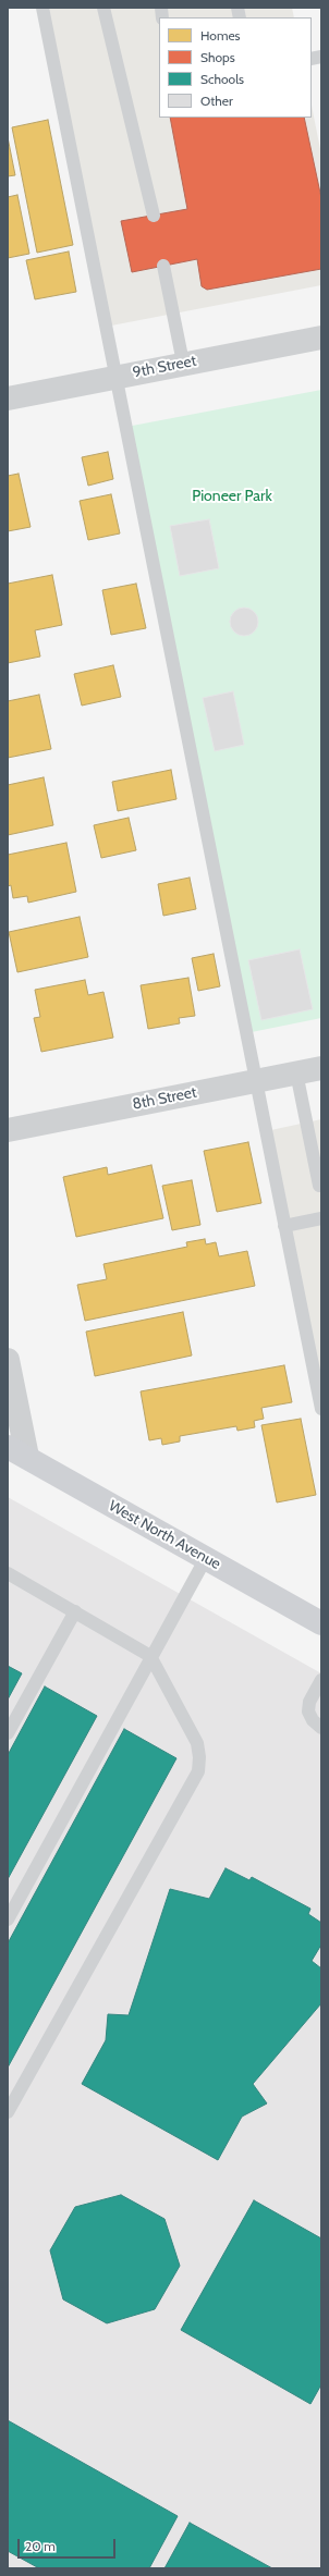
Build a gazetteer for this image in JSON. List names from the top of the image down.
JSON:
{
  "streets": {
    "street": ["9th Street", "8th Street", "West North Avenue"]
  },
  "parks": ["Pioneer Park"],
  "legend": [
    "Homes",
    "Shops",
    "Schools",
    "Other"
  ],
  "scale_bar": "20 m"
}
